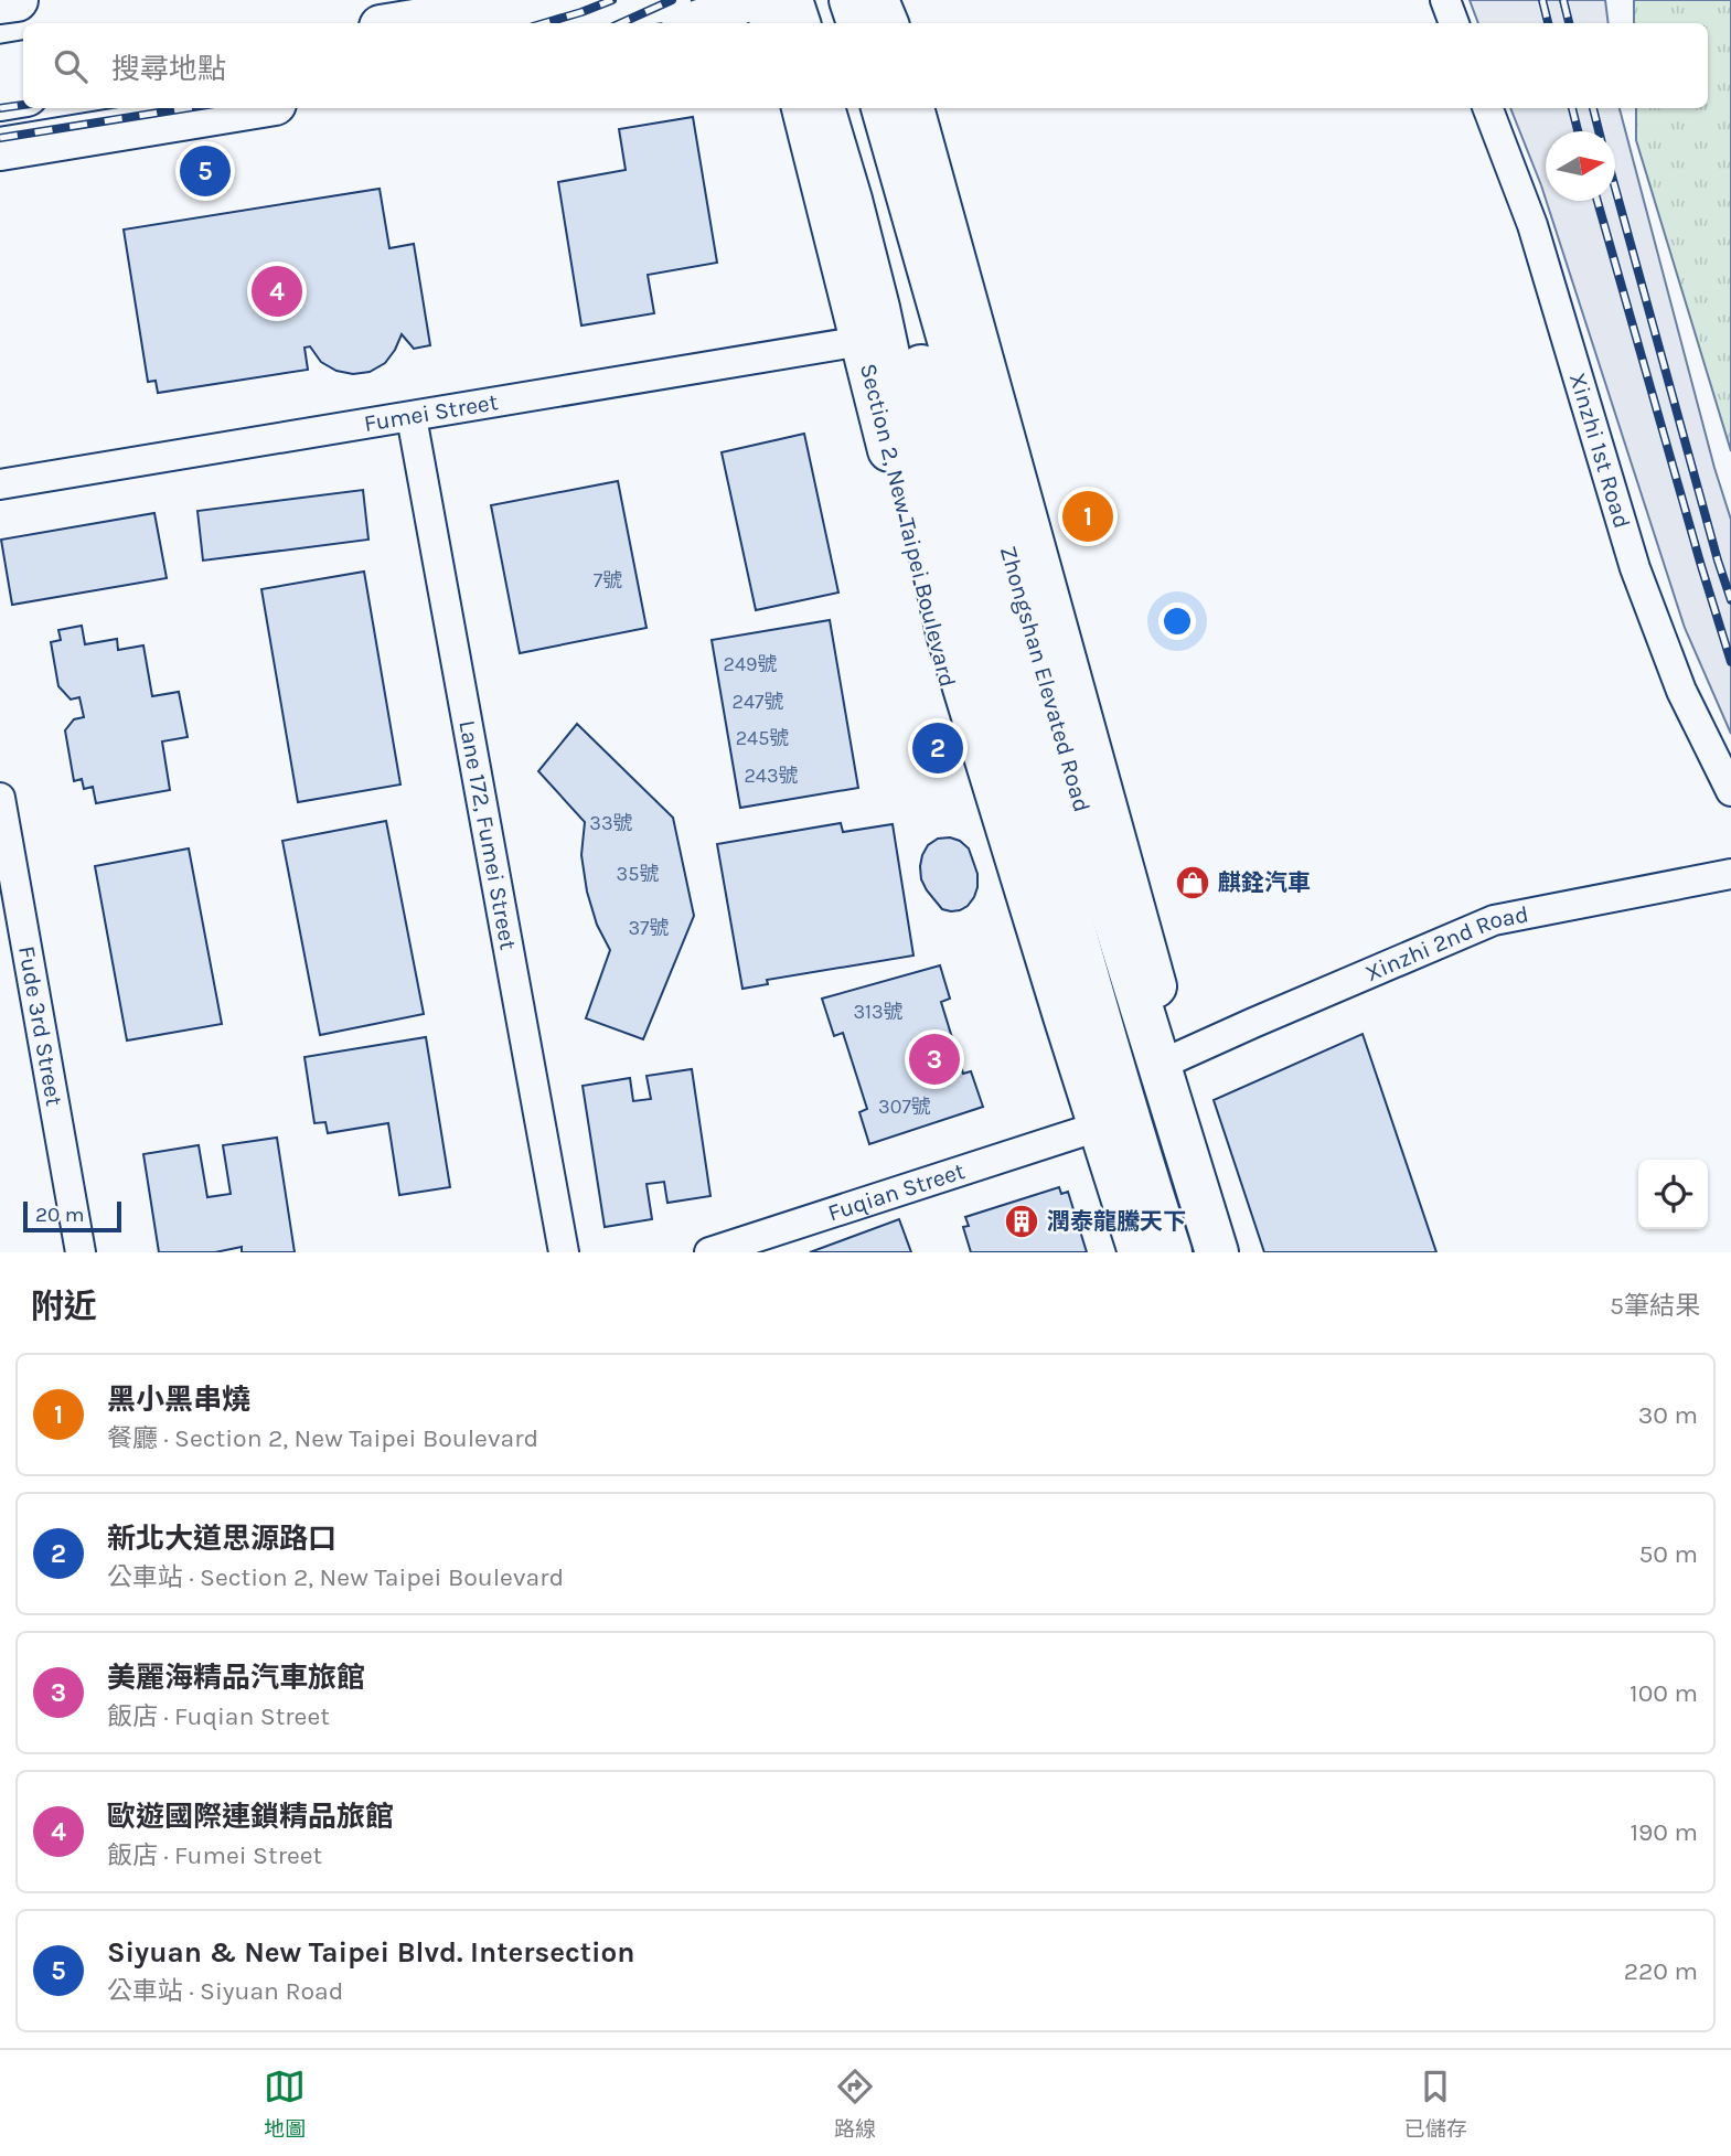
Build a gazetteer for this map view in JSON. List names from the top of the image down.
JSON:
{
  "streets": {
    "main road": ["Section 2, New Taipei Boulevard", "Zhongshan Elevated Road"],
    "street": [
      "Fumei Street",
      "Xinzhi 1st Road",
      "Lane 172, Fumei Street",
      "Xinzhi 2nd Road",
      "Fude 3rd Street",
      "Fuqian Street"
    ]
  },
  "crossings": [
    ["Fumei Street", "Section 2, New Taipei Boulevard"],
    ["Fumei Street", "Lane 172, Fumei Street"],
    ["Section 2, New Taipei Boulevard", "Fuqian Street"]
  ],
  "places": {
    "shop": ["麒銓汽車"],
    "building": ["潤泰龍騰天下"]
  },
  "house_numbers": [
    "7號",
    "249號",
    "247號",
    "245號",
    "243號",
    "33號",
    "35號",
    "37號",
    "313號",
    "307號"
  ],
  "scale_bar": "20 m",
  "north": "right",
  "page": {
    "search": "搜尋地點",
    "pins": [
      "5",
      "4",
      "1",
      "2",
      "3"
    ],
    "scale": "20 m",
    "heading": ["附近", "5筆結果"],
    "list": [
      {
        "mark": "1",
        "name": "黑小黑串燒",
        "note": "餐廳 · Section 2, New Taipei Boulevard",
        "value": "30 m"
      },
      {
        "mark": "2",
        "name": "新北大道思源路口",
        "note": "公車站 · Section 2, New Taipei Boulevard",
        "value": "50 m"
      },
      {
        "mark": "3",
        "name": "美麗海精品汽車旅館",
        "note": "飯店 · Fuqian Street",
        "value": "100 m"
      },
      {
        "mark": "4",
        "name": "歐遊國際連鎖精品旅館",
        "note": "飯店 · Fumei Street",
        "value": "190 m"
      },
      {
        "mark": "5",
        "name": "Siyuan & New Taipei Blvd. Intersection",
        "note": "公車站 · Siyuan Road",
        "value": "220 m"
      }
    ],
    "nav": ["地圖", "路線", "已儲存"]
  }
}
